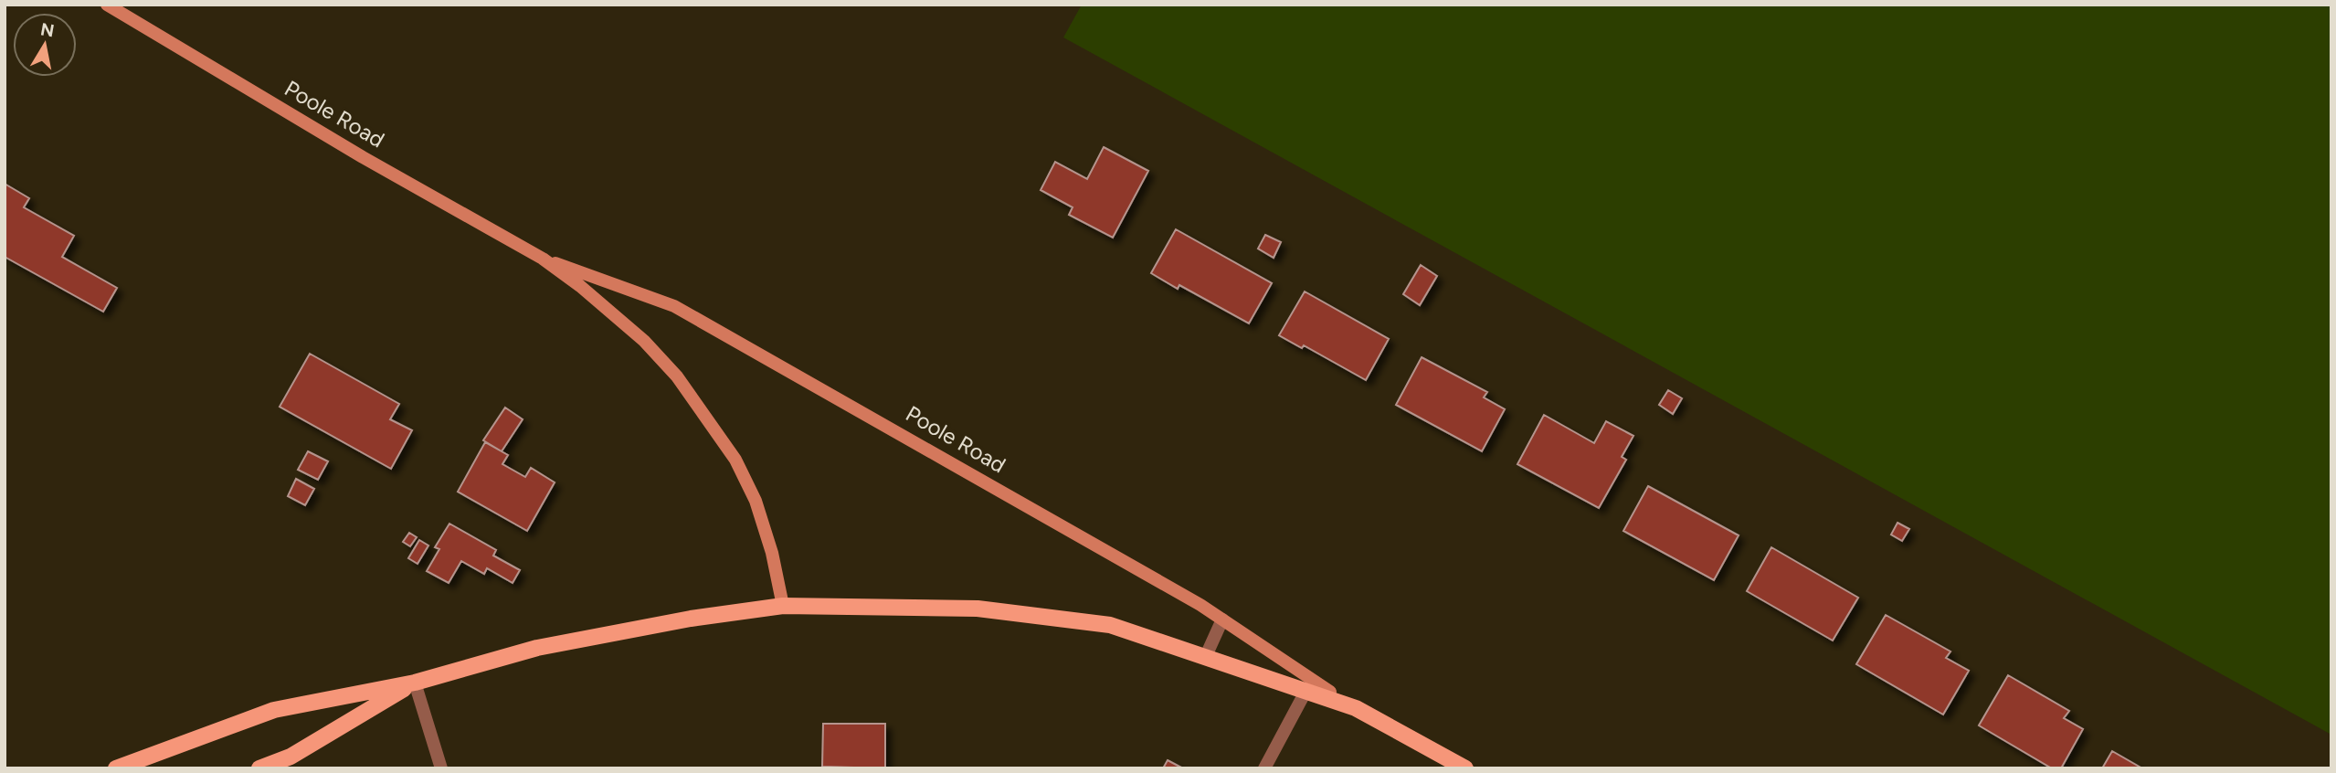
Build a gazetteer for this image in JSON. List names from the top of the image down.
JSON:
{
  "streets": {
    "main road": ["Poole Road"]
  },
  "north": "top"
}
